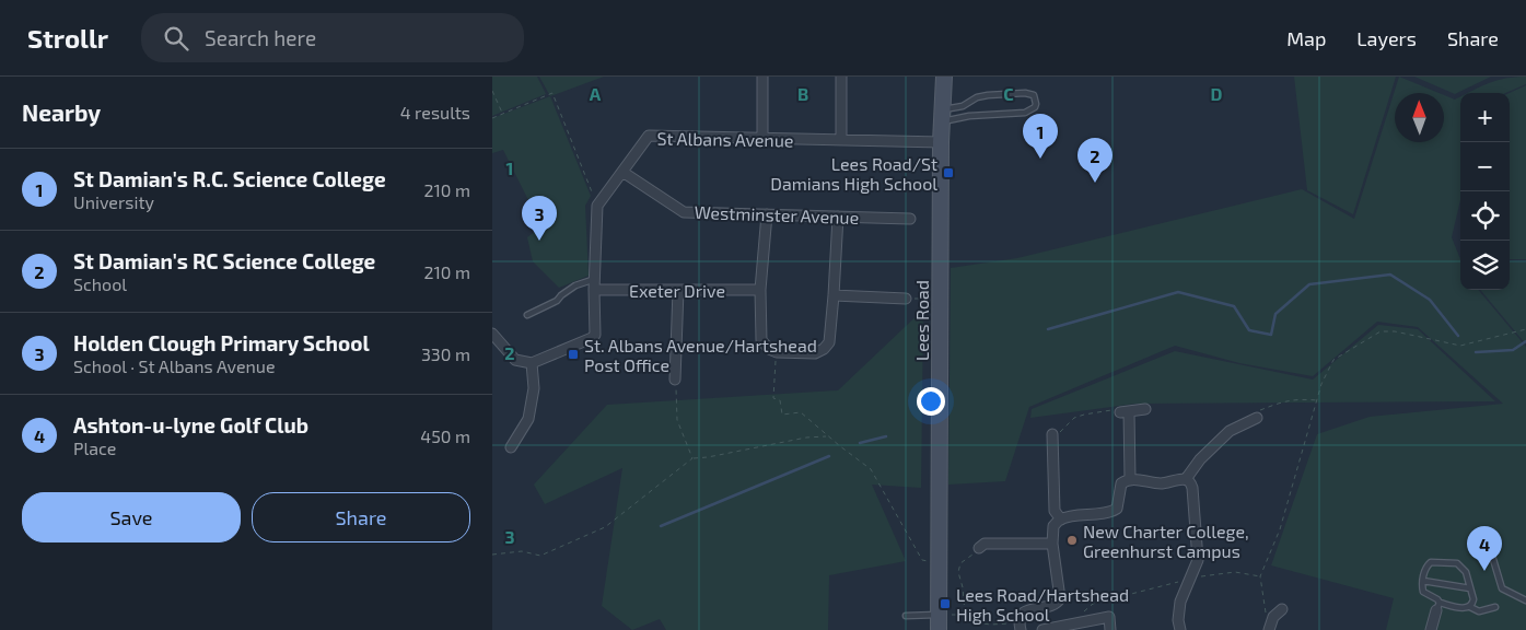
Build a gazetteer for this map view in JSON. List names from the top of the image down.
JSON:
{
  "streets": {
    "main road": ["Lees Road"],
    "street": ["St Albans Avenue", "Westminster Avenue", "Exeter Drive"]
  },
  "crossings": [
    ["St Albans Avenue", "Westminster Avenue"],
    ["St Albans Avenue", "Lees Road"]
  ],
  "places": {
    "transit": ["Lees Road/St Damians High School", "St. Albans Avenue/Hartshead Post Office", "Lees Road/Hartshead High School"],
    "other": ["New Charter College, Greenhurst Campus"]
  },
  "north": "top",
  "page": {
    "header": "Strollr",
    "search": "Search here",
    "nav": ["Map", "Layers", "Share"],
    "heading": ["Nearby", "4 results"],
    "map_buttons": ["+", "−"],
    "pins": [
      "1",
      "2",
      "3",
      "4"
    ],
    "list": [
      {
        "mark": "1",
        "name": "St Damian's R.C. Science College",
        "note": "University",
        "value": "210 m"
      },
      {
        "mark": "2",
        "name": "St Damian's RC Science College",
        "note": "School",
        "value": "210 m"
      },
      {
        "mark": "3",
        "name": "Holden Clough Primary School",
        "note": "School · St Albans Avenue",
        "value": "330 m"
      },
      {
        "mark": "4",
        "name": "Ashton-u-lyne Golf Club",
        "note": "Place",
        "value": "450 m"
      }
    ],
    "buttons": ["Save", "Share"]
  },
  "grid": {
    "columns": [
      "A",
      "B",
      "C",
      "D"
    ],
    "rows": ["1", "2", "3"]
  }
}
